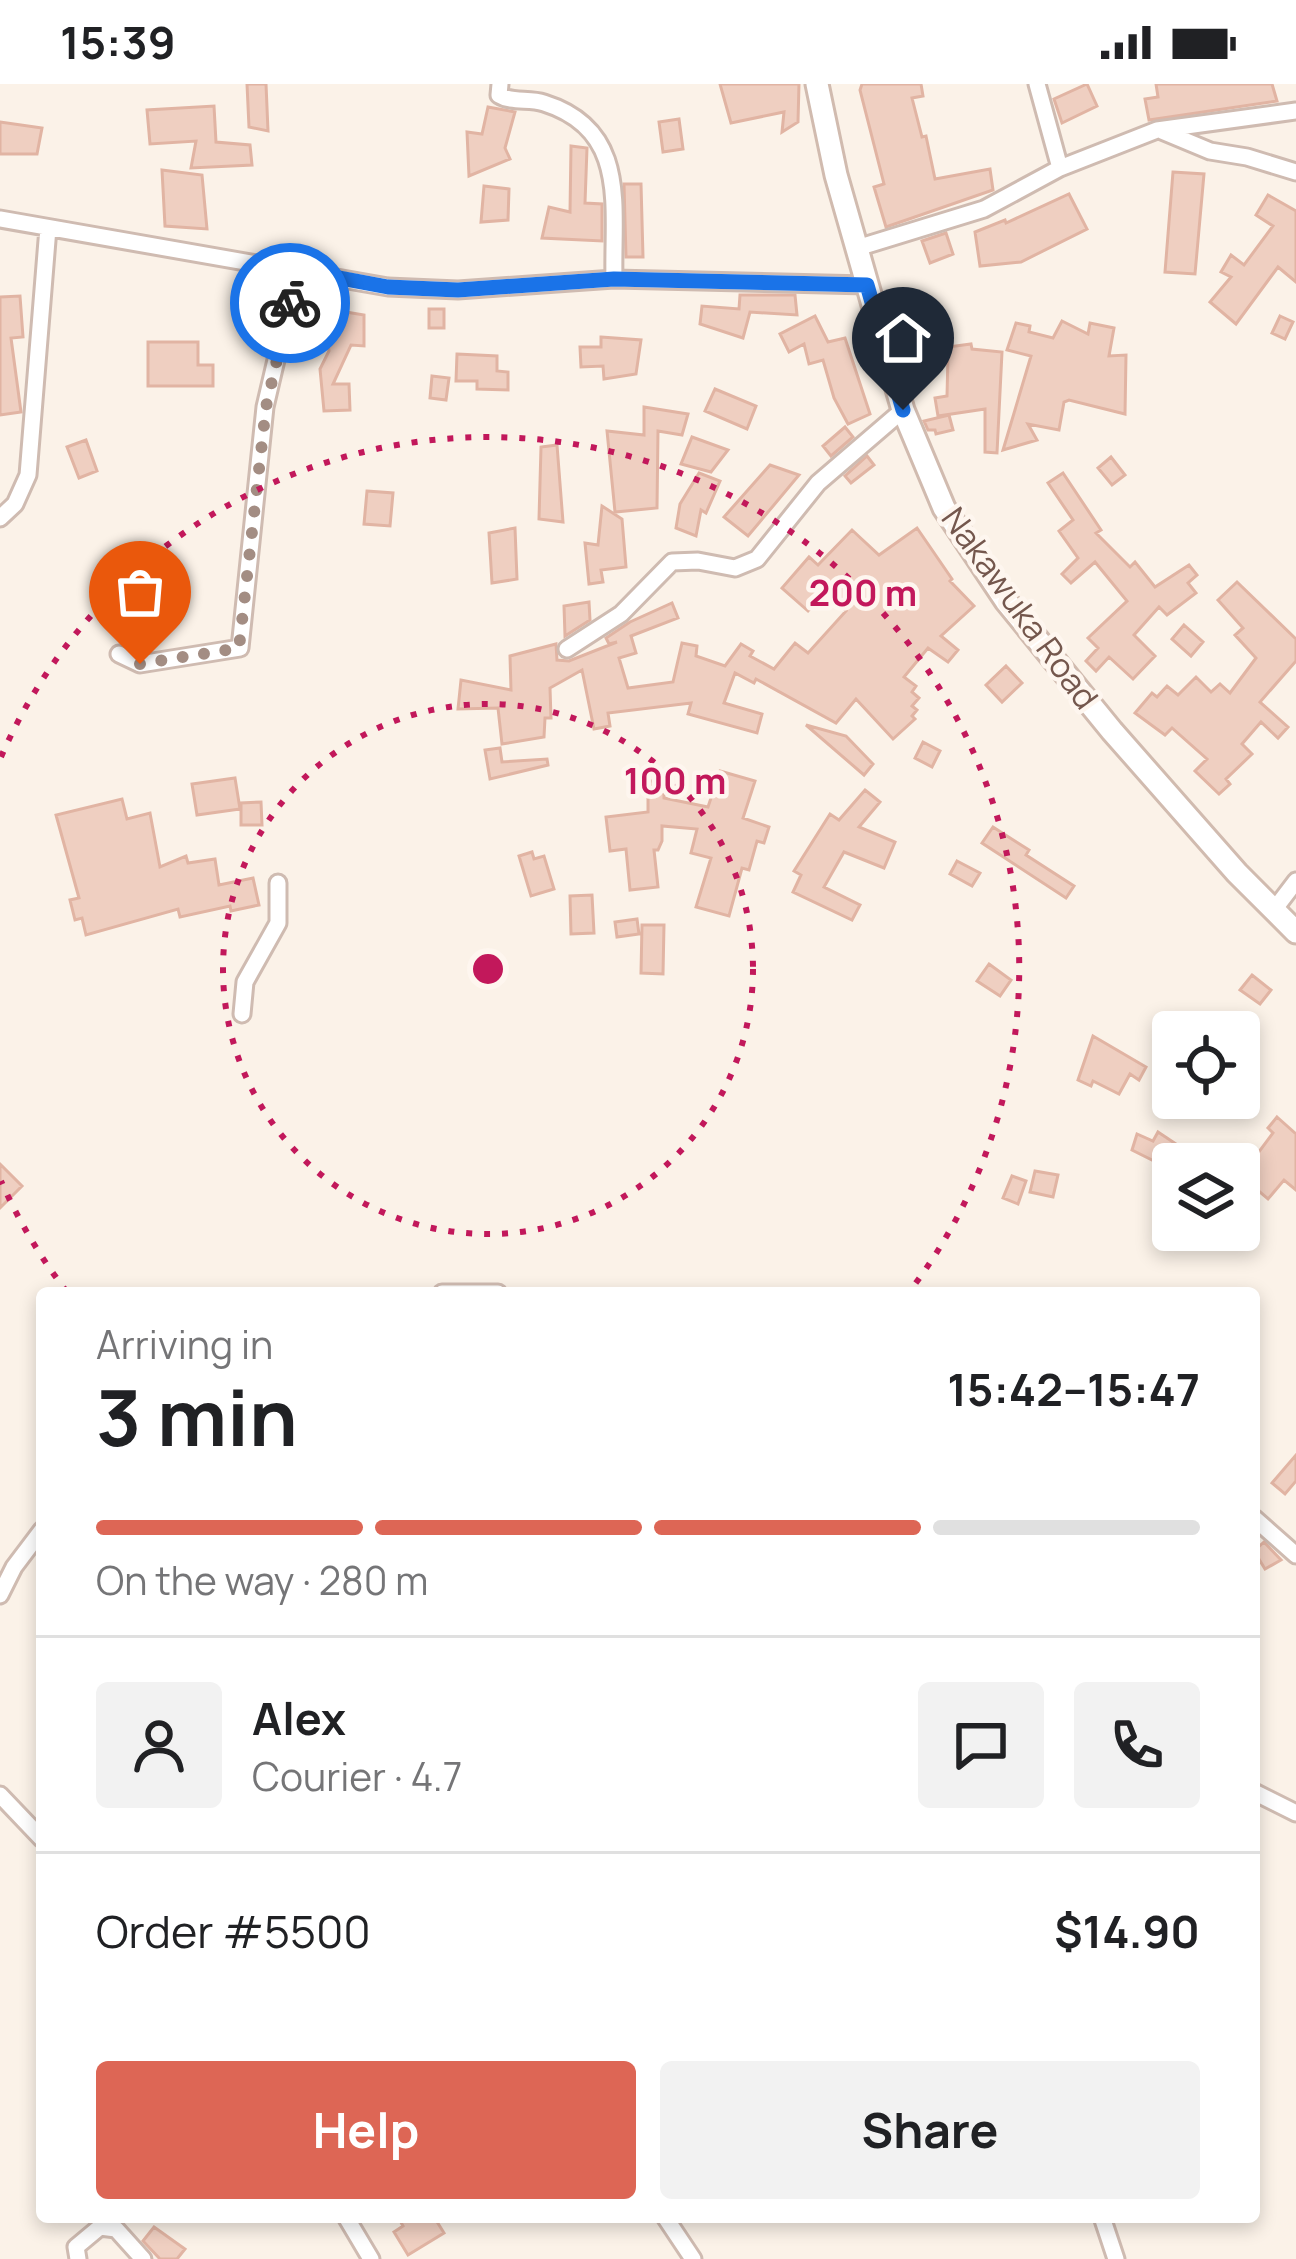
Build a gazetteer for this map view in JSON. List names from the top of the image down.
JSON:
{
  "streets": {
    "main road": ["Nakawuka Road"]
  },
  "page": {
    "status": "15:39",
    "heading": ["3 min", "Arriving in", "15:42–15:47"],
    "panel": [
      "Alex",
      "Courier · 4.7",
      "Order #5500",
      "$14.90"
    ],
    "bar": "On the way · 280 m",
    "buttons": ["Help", "Share"]
  },
  "rings": ["200 m", "100 m"]
}
